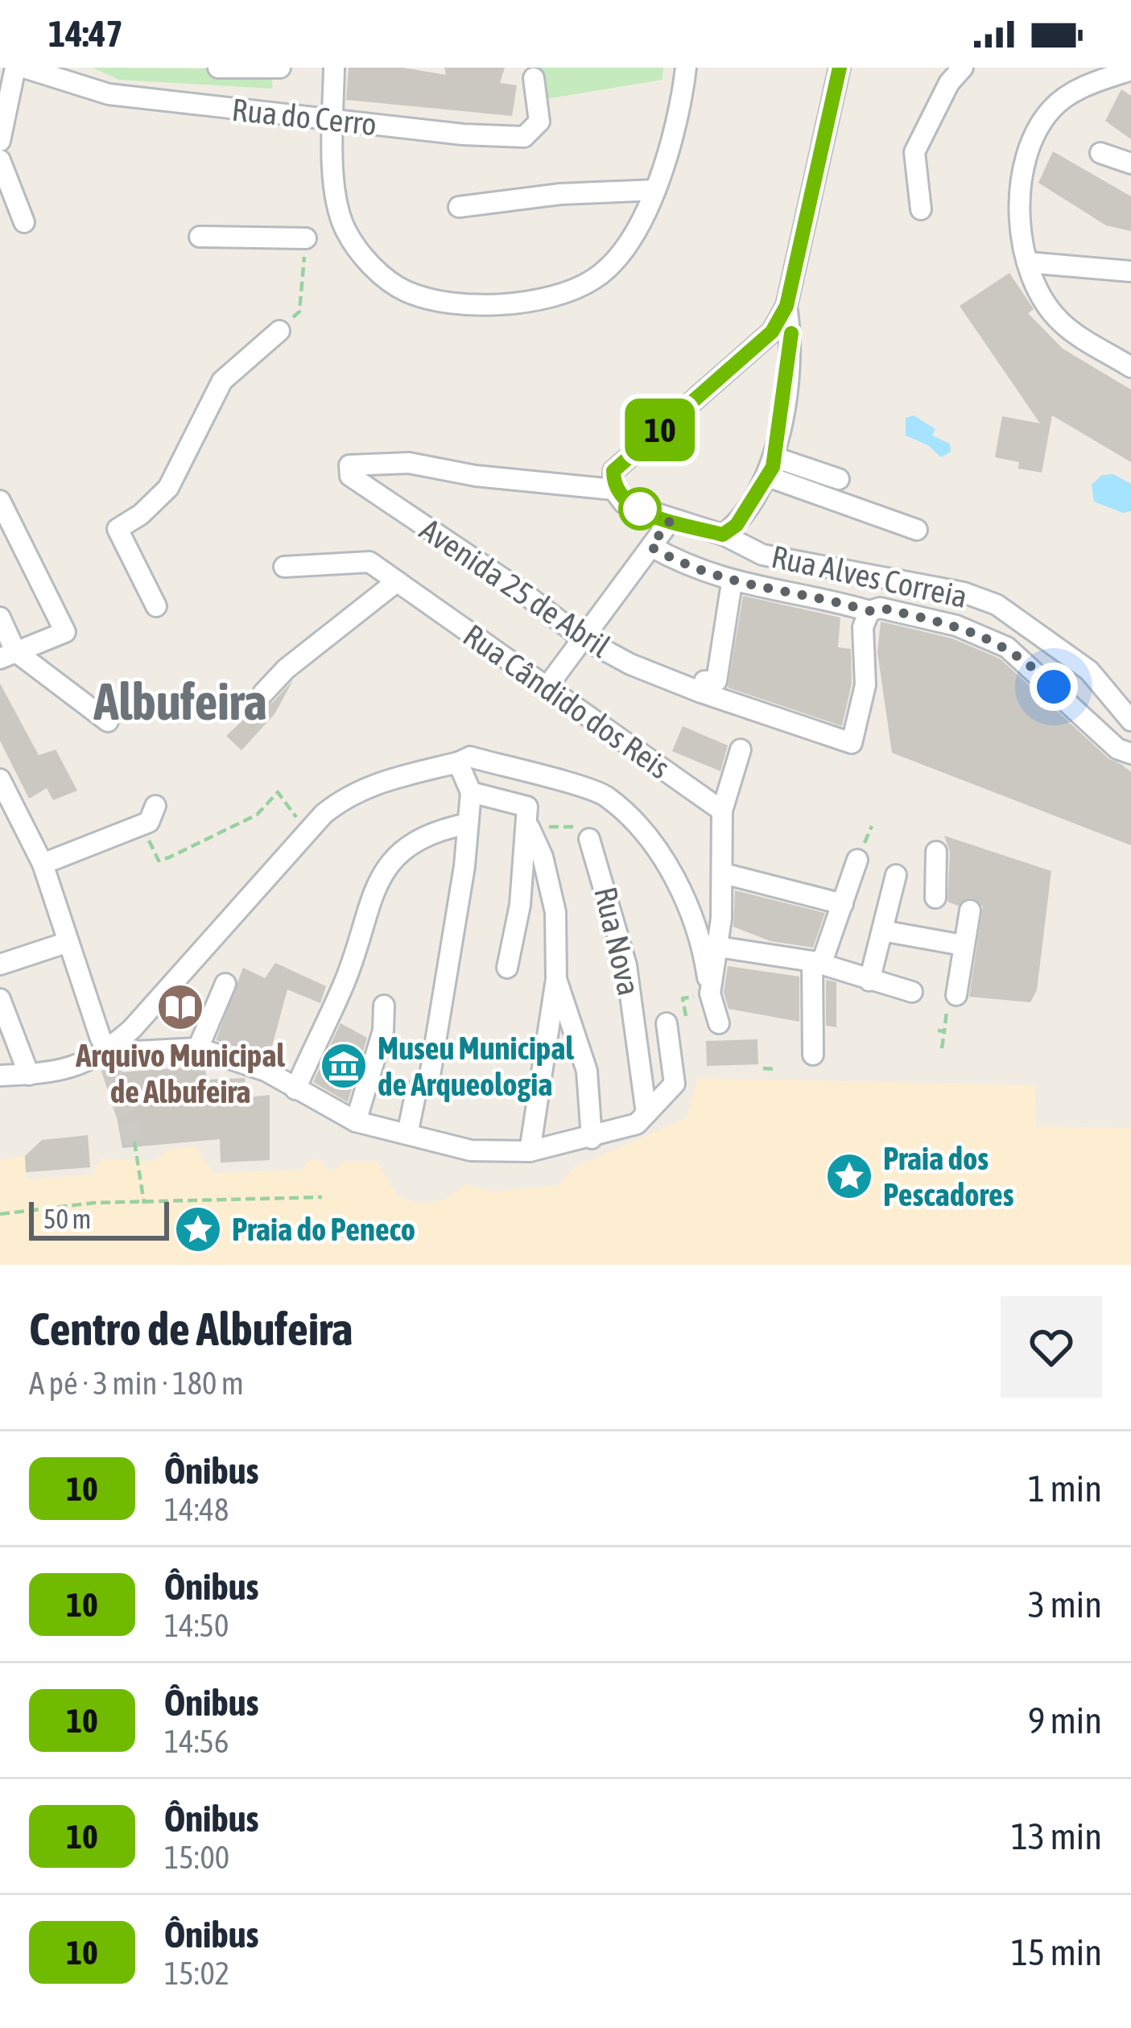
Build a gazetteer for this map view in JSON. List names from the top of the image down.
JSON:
{
  "streets": {
    "street": [
      "Rua do Cerro",
      "Rua Alves Correia",
      "Avenida 25 de Abril",
      "Rua Cândido dos Reis",
      "Rua Nova"
    ]
  },
  "crossings": [
    ["Rua Alves Correia", "Avenida 25 de Abril"]
  ],
  "districts": ["Albufeira"],
  "places": {
    "library": ["Arquivo Municipal de Albufeira"],
    "museum": ["Museu Municipal de Arqueologia"],
    "place": ["Praia dos Pescadores", "Praia do Peneco"]
  },
  "lines": ["bus line 10"],
  "scale_bar": "50 m",
  "page": {
    "status": "14:47",
    "on_map": "10",
    "scale": "50 m",
    "heading": ["Centro de Albufeira", "A pé · 3 min · 180 m"],
    "list": [
      {
        "mark": "10",
        "name": "Ônibus",
        "note": "14:48",
        "value": "1 min"
      },
      {
        "mark": "10",
        "name": "Ônibus",
        "note": "14:50",
        "value": "3 min"
      },
      {
        "mark": "10",
        "name": "Ônibus",
        "note": "14:56",
        "value": "9 min"
      },
      {
        "mark": "10",
        "name": "Ônibus",
        "note": "15:00",
        "value": "13 min"
      },
      {
        "mark": "10",
        "name": "Ônibus",
        "note": "15:02",
        "value": "15 min"
      }
    ]
  }
}
